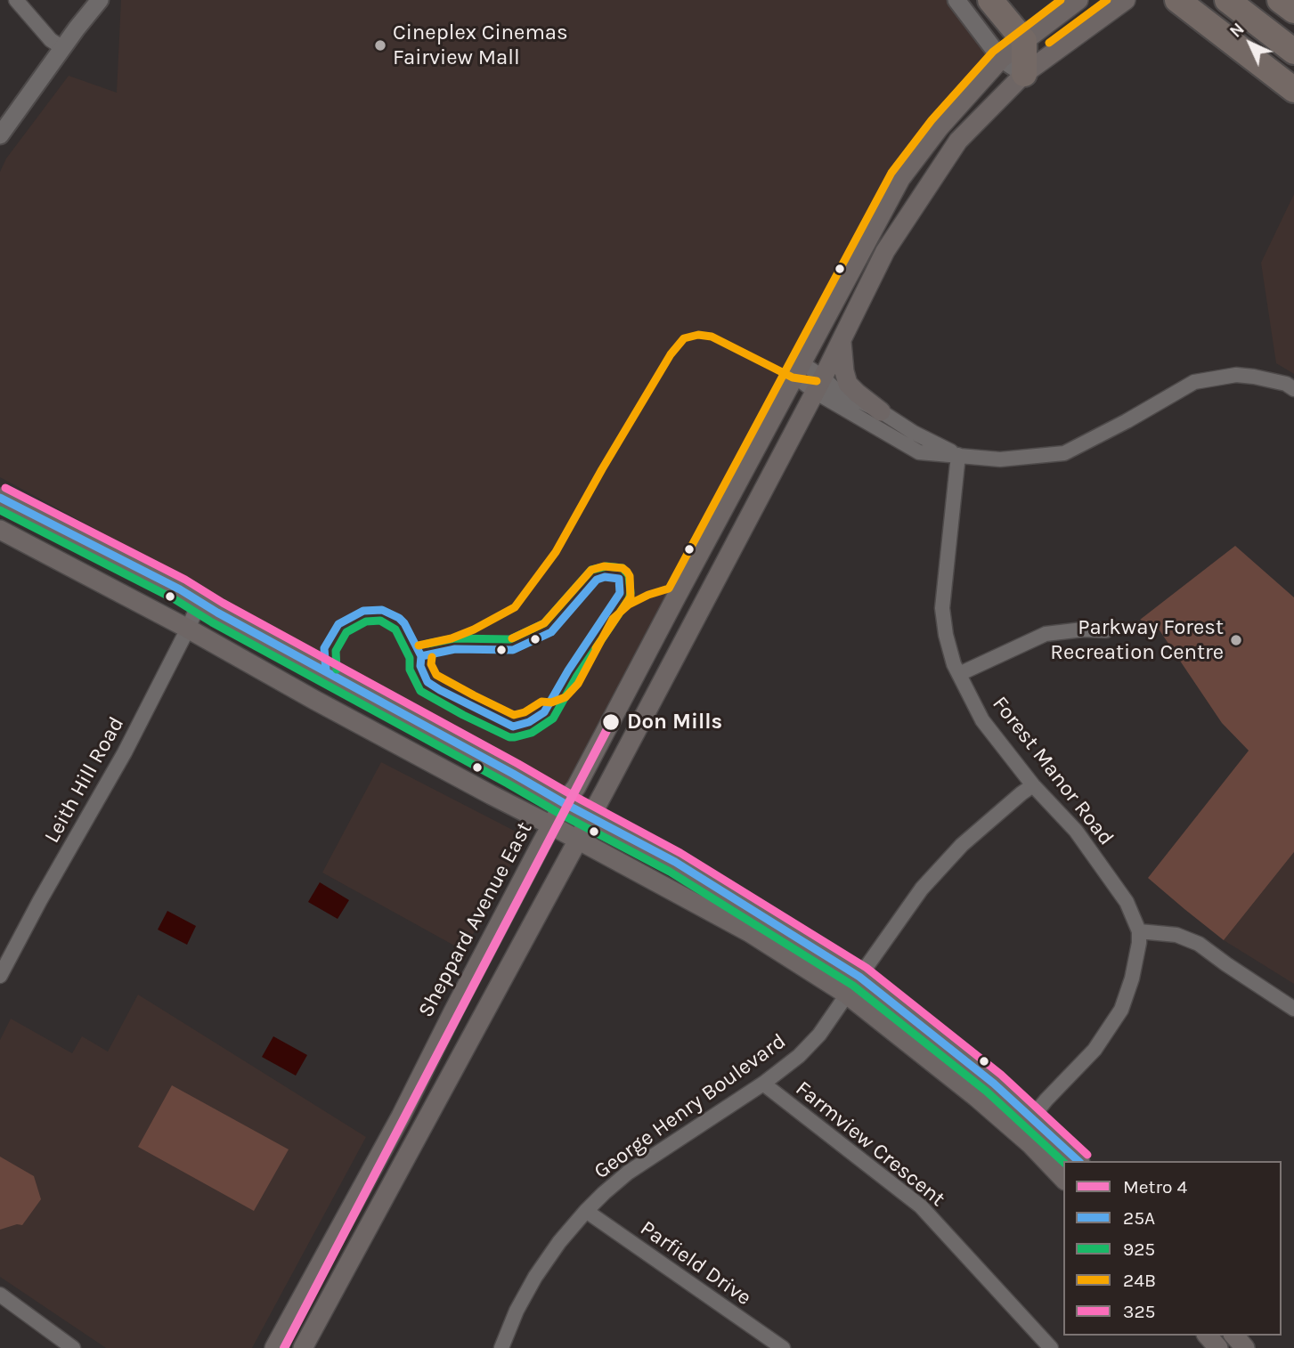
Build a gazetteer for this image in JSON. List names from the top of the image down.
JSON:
{
  "streets": {
    "main road": ["Sheppard Avenue East"],
    "street": [
      "Forest Manor Road",
      "Leith Hill Road",
      "George Henry Boulevard",
      "Farmview Crescent",
      "Parfield Drive"
    ]
  },
  "crossings": [
    ["George Henry Boulevard", "Farmview Crescent"],
    ["George Henry Boulevard", "Parfield Drive"]
  ],
  "places": ["Cineplex Cinemas Fairview Mall", "Parkway Forest Recreation Centre", "Don Mills"],
  "lines": [
    "transit line 24B",
    "transit line 325",
    "transit line 25A",
    "transit line 925",
    "metro line 4"
  ],
  "legend": [
    "Metro 4",
    "25A",
    "925",
    "24B",
    "325"
  ],
  "north": "top left"
}
